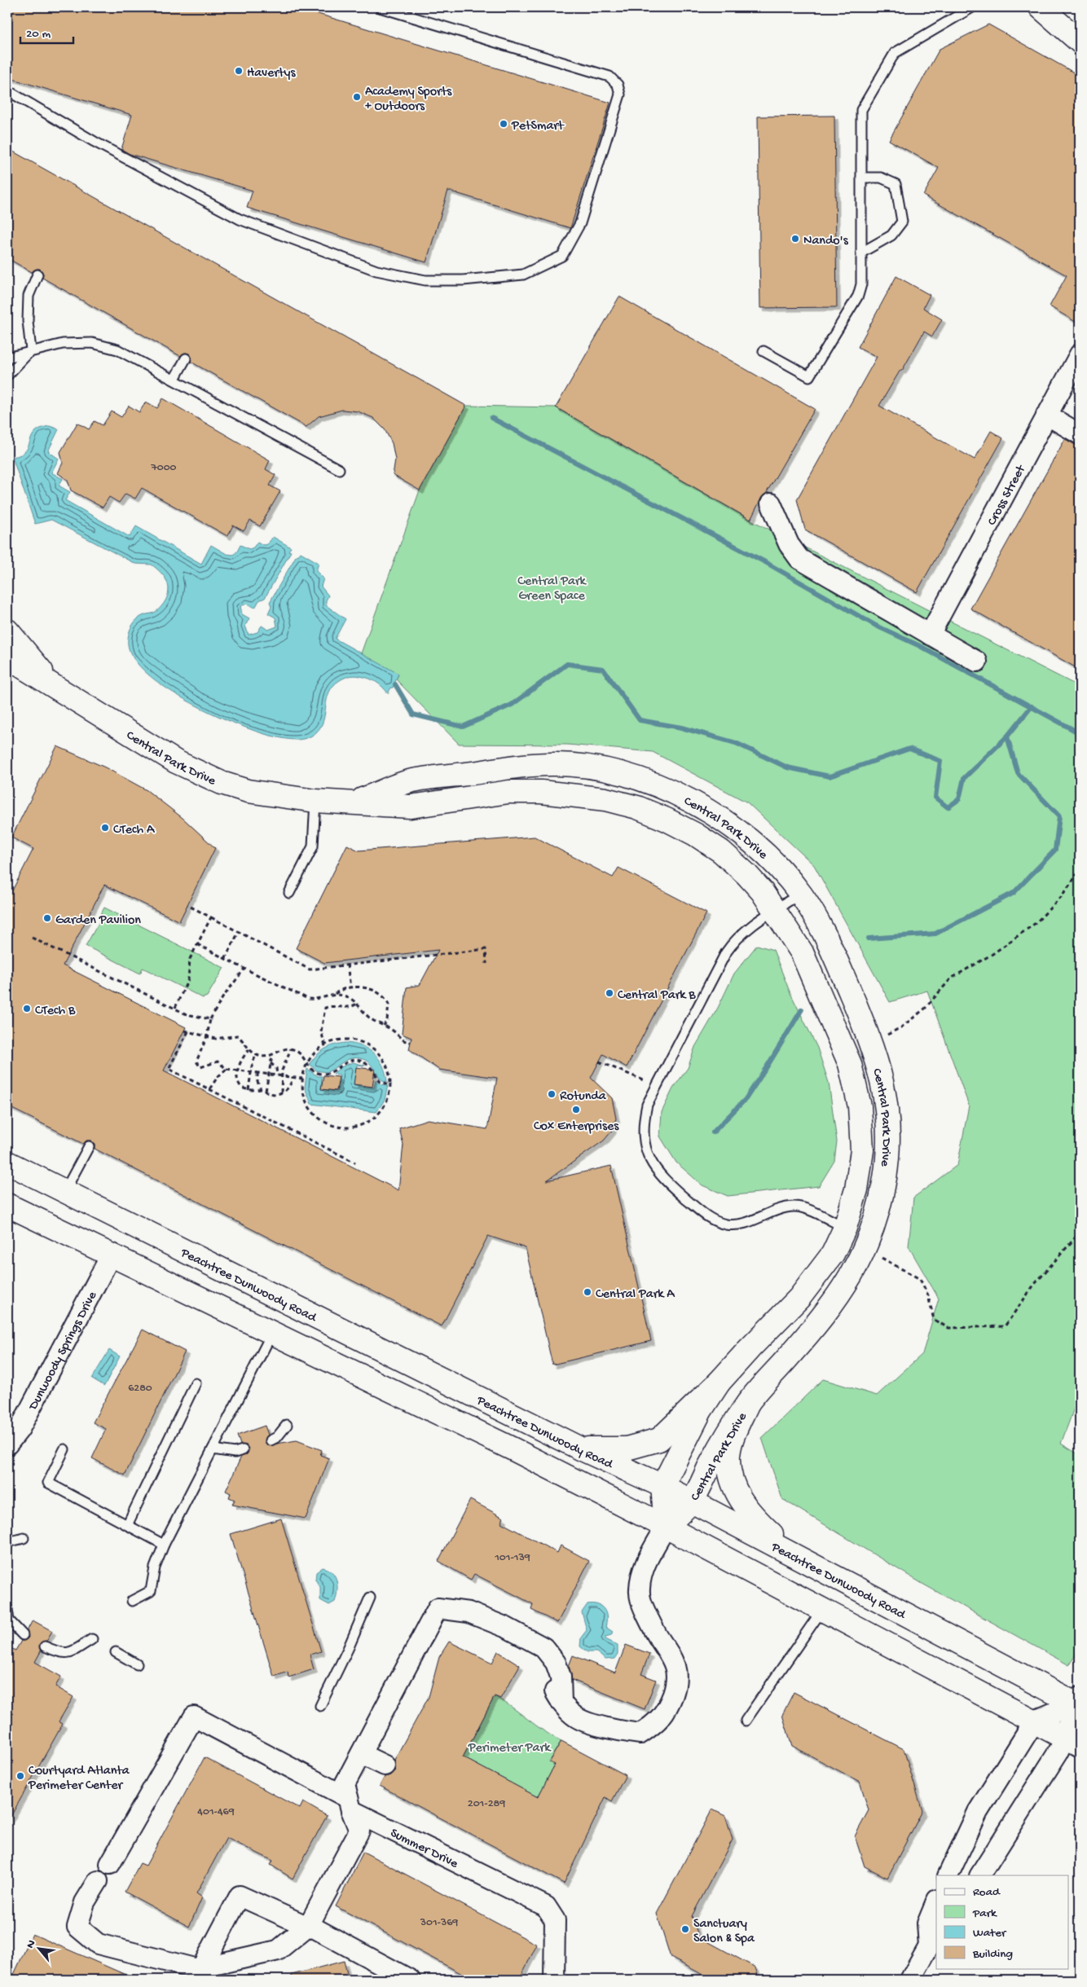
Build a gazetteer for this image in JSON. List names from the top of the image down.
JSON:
{
  "streets": {
    "street": [
      "Cross Street",
      "Central Park Drive",
      "Peachtree Dunwoody Road",
      "Dunwoody Springs Drive",
      "Summer Drive"
    ]
  },
  "crossings": [
    ["Central Park Drive", "Peachtree Dunwoody Road"]
  ],
  "parks": ["Central Park Green Space", "Perimeter Park"],
  "places": [
    "Havertys",
    "Academy Sports + Outdoors",
    "PetSmart",
    "Nando's",
    "CTech A",
    "Garden Pavilion",
    "Central Park B",
    "CTech B",
    "Rotunda",
    "Cox Enterprises",
    "Central Park A",
    "Courtyard Atlanta Perimeter Center",
    "Sanctuary Salon & Spa"
  ],
  "house_numbers": [
    "7000",
    "6280",
    "101-139",
    "201-289",
    "401-469",
    "301-369"
  ],
  "legend": [
    "Road",
    "Park",
    "Water",
    "Building"
  ],
  "scale_bar": "20 m",
  "north": "top left"
}
